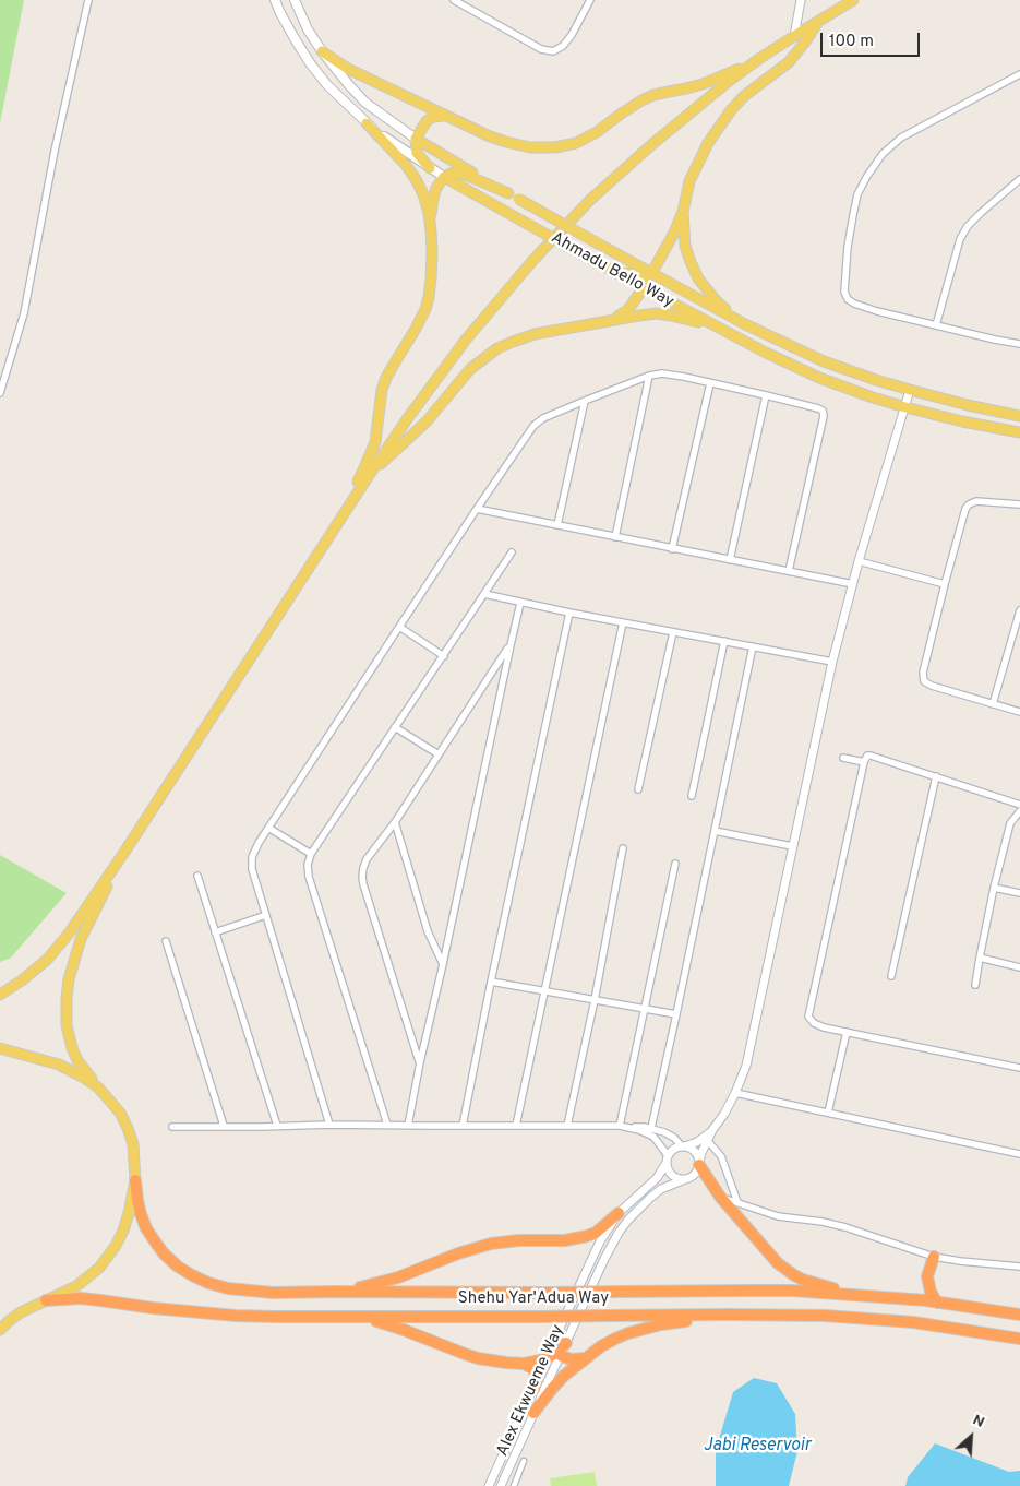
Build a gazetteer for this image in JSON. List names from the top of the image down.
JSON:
{
  "streets": {
    "highway": ["Shehu Yar'Adua Way"],
    "main road": ["Ahmadu Bello Way"],
    "street": ["Alex Ekwueme Way"]
  },
  "water": ["Jabi Reservoir"],
  "scale_bar": "100 m",
  "north": "top right"
}
